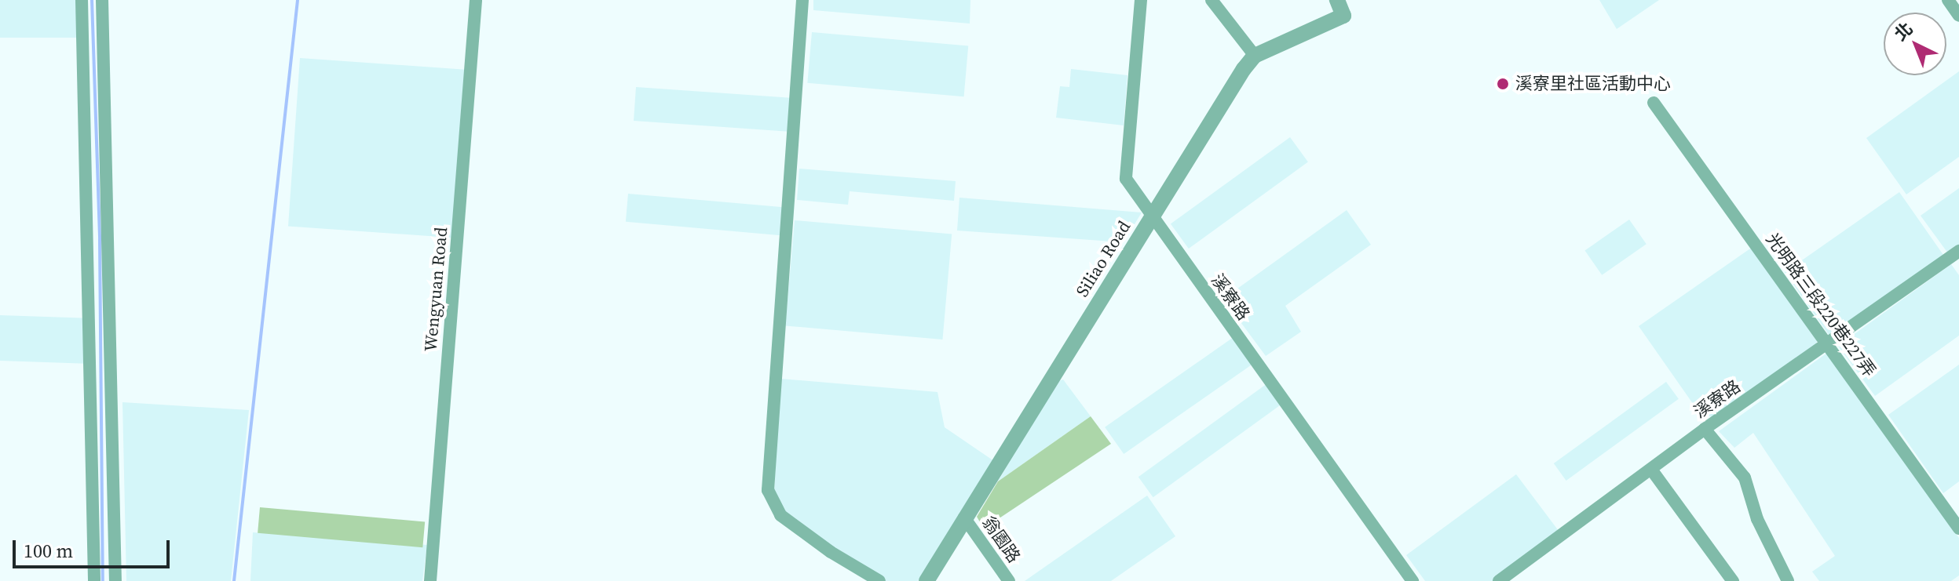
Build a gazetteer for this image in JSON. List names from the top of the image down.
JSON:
{
  "streets": {
    "street": [
      "Siliao Road",
      "Wengyuan Road",
      "溪寮路",
      "光明路三段220巷227弄",
      "翁園路"
    ]
  },
  "crossings": [
    ["Siliao Road", "溪寮路"],
    ["Siliao Road", "翁園路"],
    ["溪寮路", "光明路三段220巷227弄"]
  ],
  "places": ["溪寮里社區活動中心"],
  "scale_bar": "100 m",
  "north": "top left"
}
